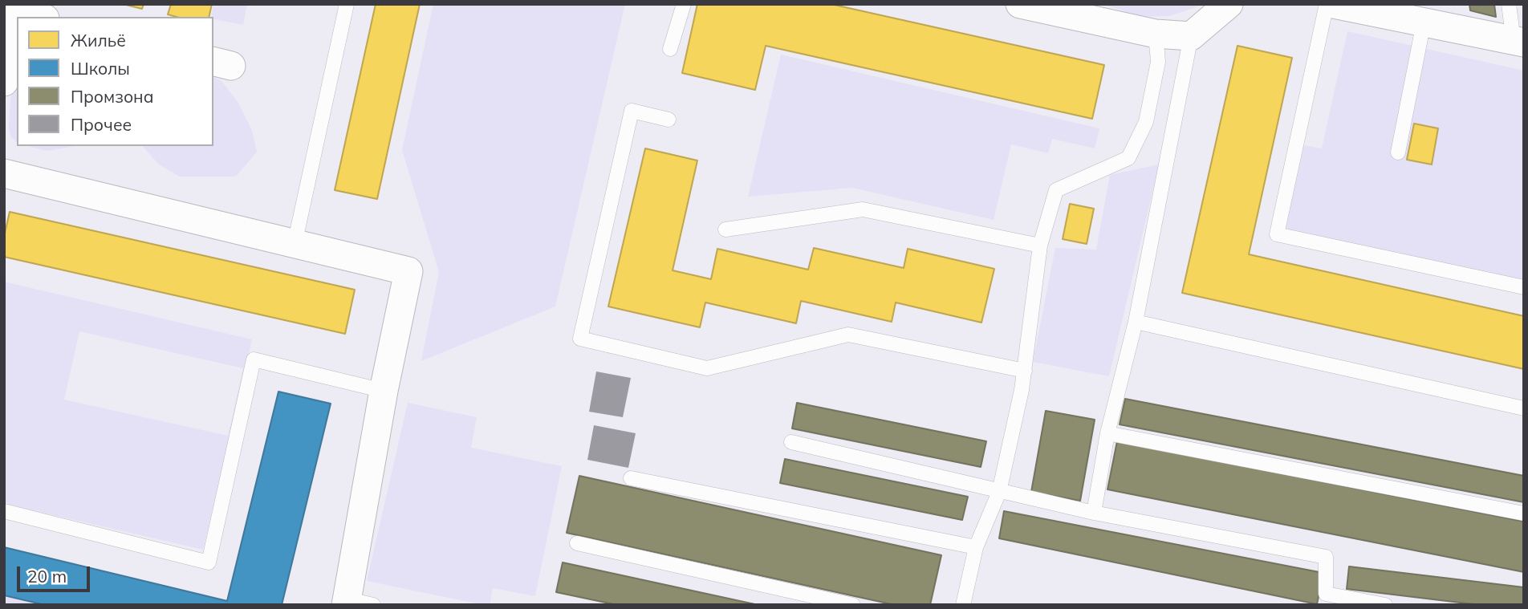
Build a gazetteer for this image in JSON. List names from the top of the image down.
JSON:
{
  "legend": [
    "Жильё",
    "Школы",
    "Промзона",
    "Прочее"
  ],
  "scale_bar": "20 m"
}
